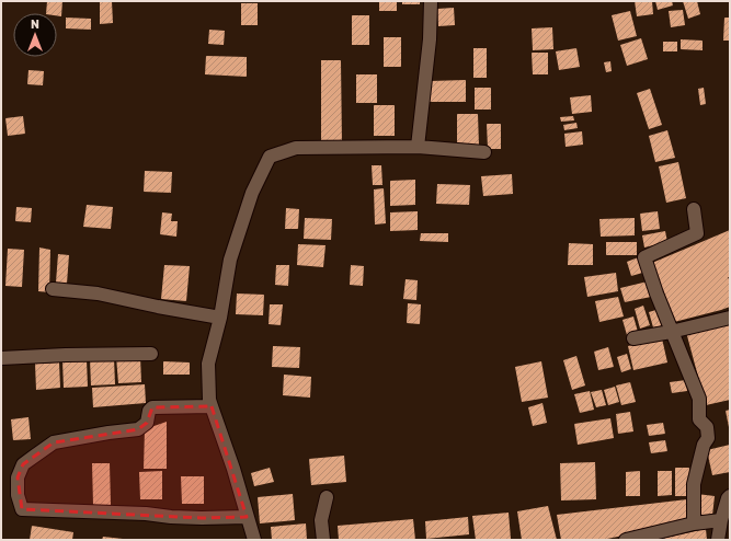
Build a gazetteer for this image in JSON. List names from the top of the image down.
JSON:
{
  "north": "top"
}
